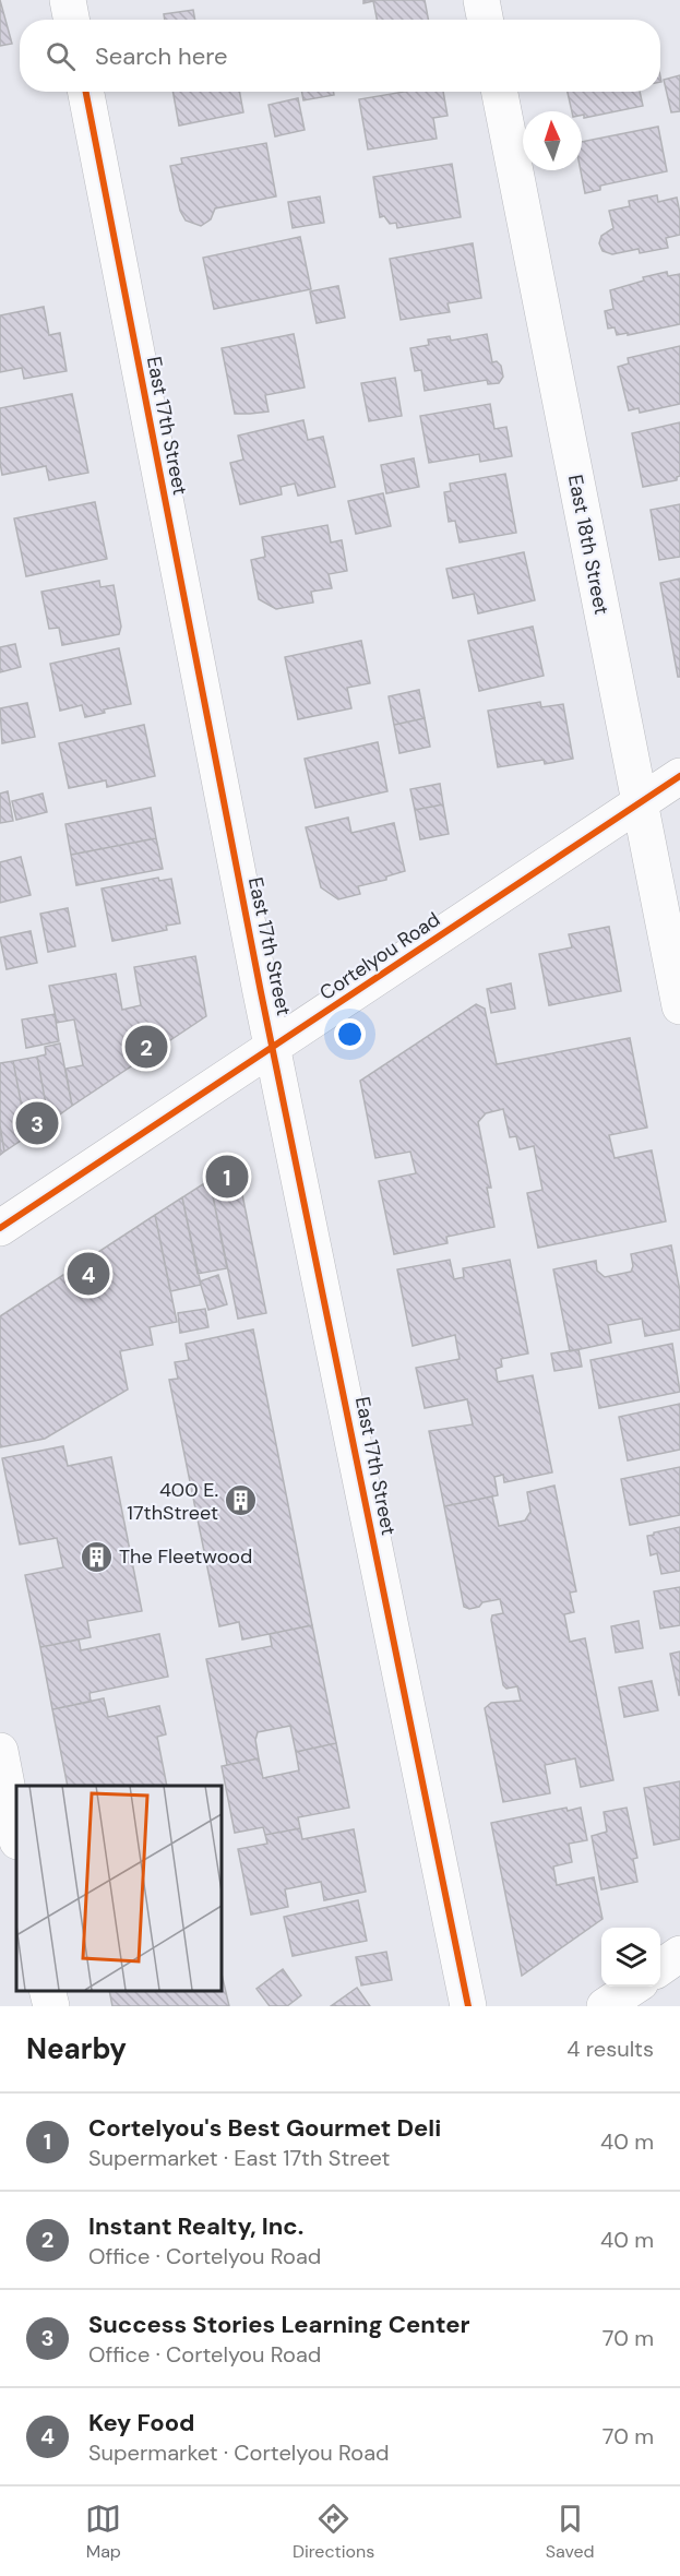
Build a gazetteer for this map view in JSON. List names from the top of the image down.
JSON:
{
  "streets": {
    "street": ["East 17th Street", "East 18th Street", "Cortelyou Road"]
  },
  "crossings": [
    ["East 17th Street", "Cortelyou Road"],
    ["East 18th Street", "Cortelyou Road"]
  ],
  "places": {
    "building": ["400 E. 17thStreet", "The Fleetwood"]
  },
  "north": "top",
  "page": {
    "search": "Search here",
    "pins": [
      "2",
      "3",
      "1",
      "4"
    ],
    "heading": ["Nearby", "4 results"],
    "list": [
      {
        "mark": "1",
        "name": "Cortelyou's Best Gourmet Deli",
        "note": "Supermarket · East 17th Street",
        "value": "40 m"
      },
      {
        "mark": "2",
        "name": "Instant Realty, Inc.",
        "note": "Office · Cortelyou Road",
        "value": "40 m"
      },
      {
        "mark": "3",
        "name": "Success Stories Learning Center",
        "note": "Office · Cortelyou Road",
        "value": "70 m"
      },
      {
        "mark": "4",
        "name": "Key Food",
        "note": "Supermarket · Cortelyou Road",
        "value": "70 m"
      }
    ],
    "nav": ["Map", "Directions", "Saved"]
  }
}
